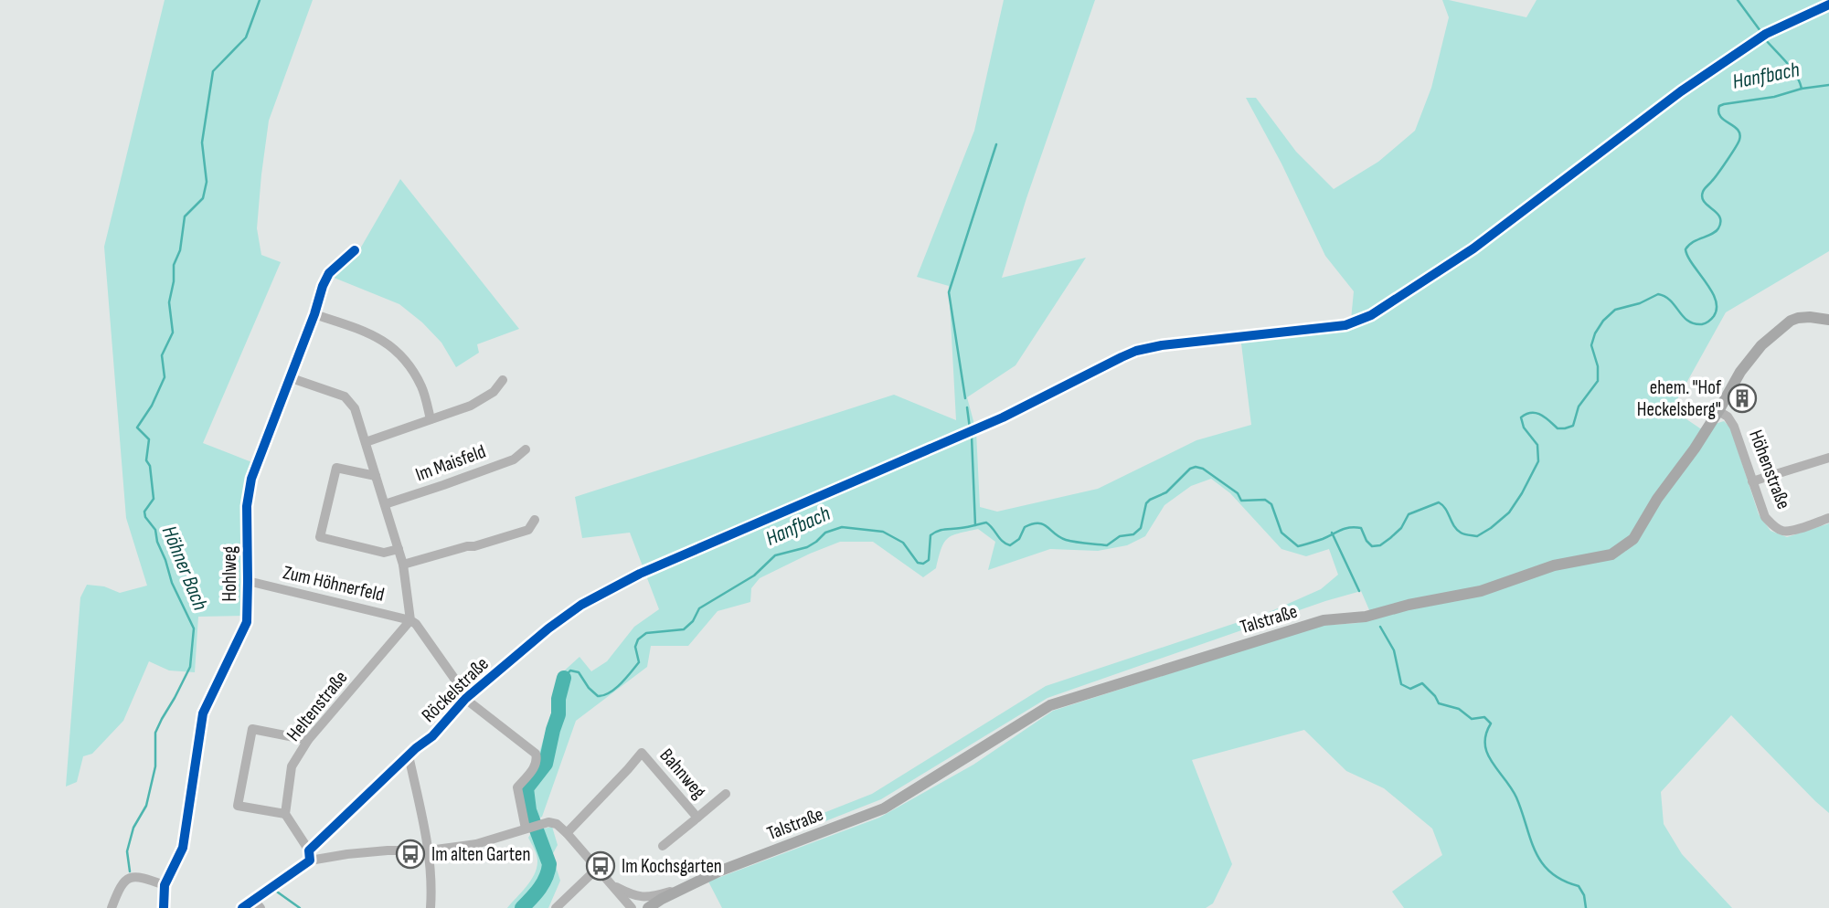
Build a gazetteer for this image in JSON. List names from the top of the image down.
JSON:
{
  "streets": {
    "main road": ["Talstraße"],
    "street": [
      "Im Maisfeld",
      "Höhenstraße",
      "Hohlweg",
      "Zum Höhnerfeld",
      "Röckelstraße",
      "Heltenstraße",
      "Bahnweg"
    ]
  },
  "crossings": [
    ["Höhenstraße", "Talstraße"],
    ["Hohlweg", "Zum Höhnerfeld"],
    ["Zum Höhnerfeld", "Heltenstraße"]
  ],
  "water": ["Hanfbach", "Höhner Bach"],
  "places": {
    "building": ["ehem. \"Hof Heckelsberg\""],
    "bus stop": ["Im alten Garten", "Im Kochsgarten"]
  }
}
